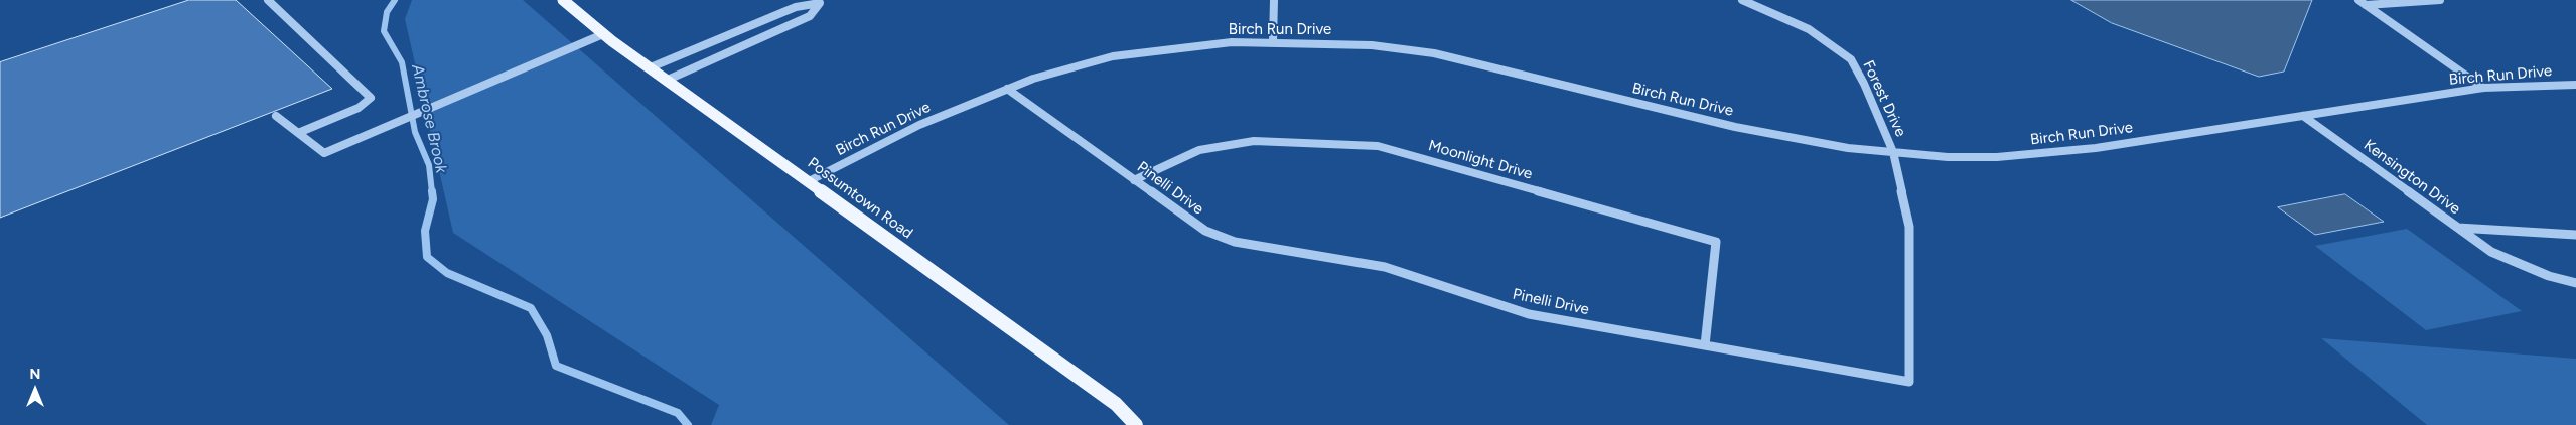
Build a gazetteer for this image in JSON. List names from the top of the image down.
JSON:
{
  "streets": {
    "main road": ["Possumtown Road"],
    "street": [
      "Birch Run Drive",
      "Forest Drive",
      "Moonlight Drive",
      "Kensington Drive",
      "Pinelli Drive"
    ]
  },
  "crossings": [
    ["Birch Run Drive", "Forest Drive"],
    ["Birch Run Drive", "Kensington Drive"],
    ["Birch Run Drive", "Pinelli Drive"],
    ["Birch Run Drive", "Possumtown Road"],
    ["Forest Drive", "Pinelli Drive"],
    ["Moonlight Drive", "Pinelli Drive"]
  ],
  "water": ["Ambrose Brook"],
  "north": "top"
}
